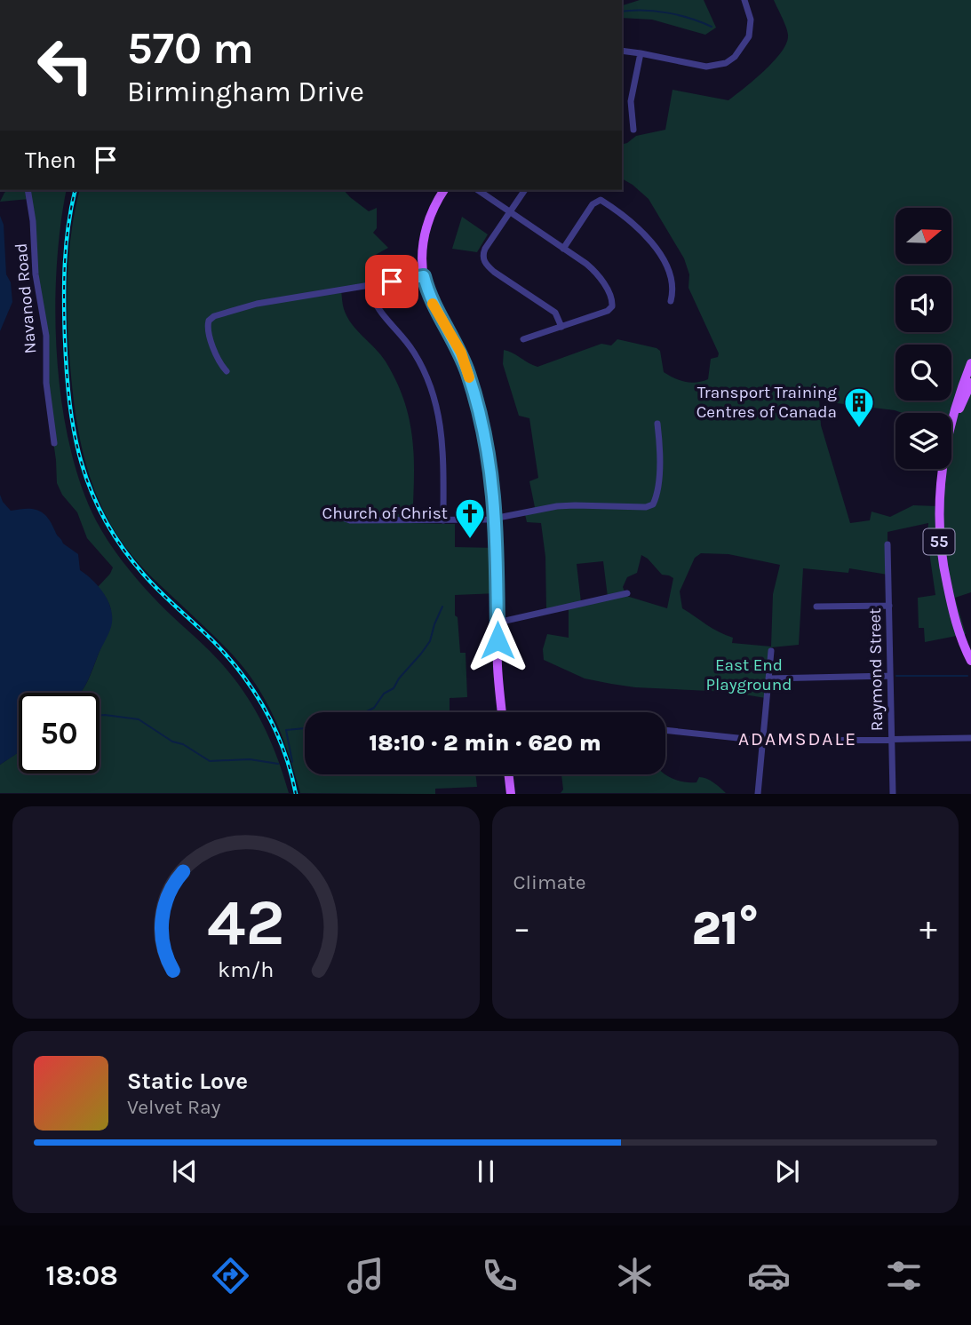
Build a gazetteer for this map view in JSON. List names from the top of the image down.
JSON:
{
  "streets": {
    "main road": ["55"],
    "street": ["Navanod Road", "Raymond Street"]
  },
  "districts": ["ADAMSDALE"],
  "parks": ["East End Playground"],
  "places": {
    "building": ["Transport Training Centres of Canada"],
    "church": ["Church of Christ"]
  },
  "north": "right",
  "page": {
    "turn": ["570 m", "Birmingham Drive"],
    "then": "Then",
    "limit": "50",
    "trip": "18:10 · 2 min · 620 m",
    "tile": "Climate",
    "heat": ["−", "21°", "+"],
    "song": ["Static Love", "Velvet Ray"],
    "tabs": "18:08",
    "gauge": ["42", "km/h"]
  }
}
